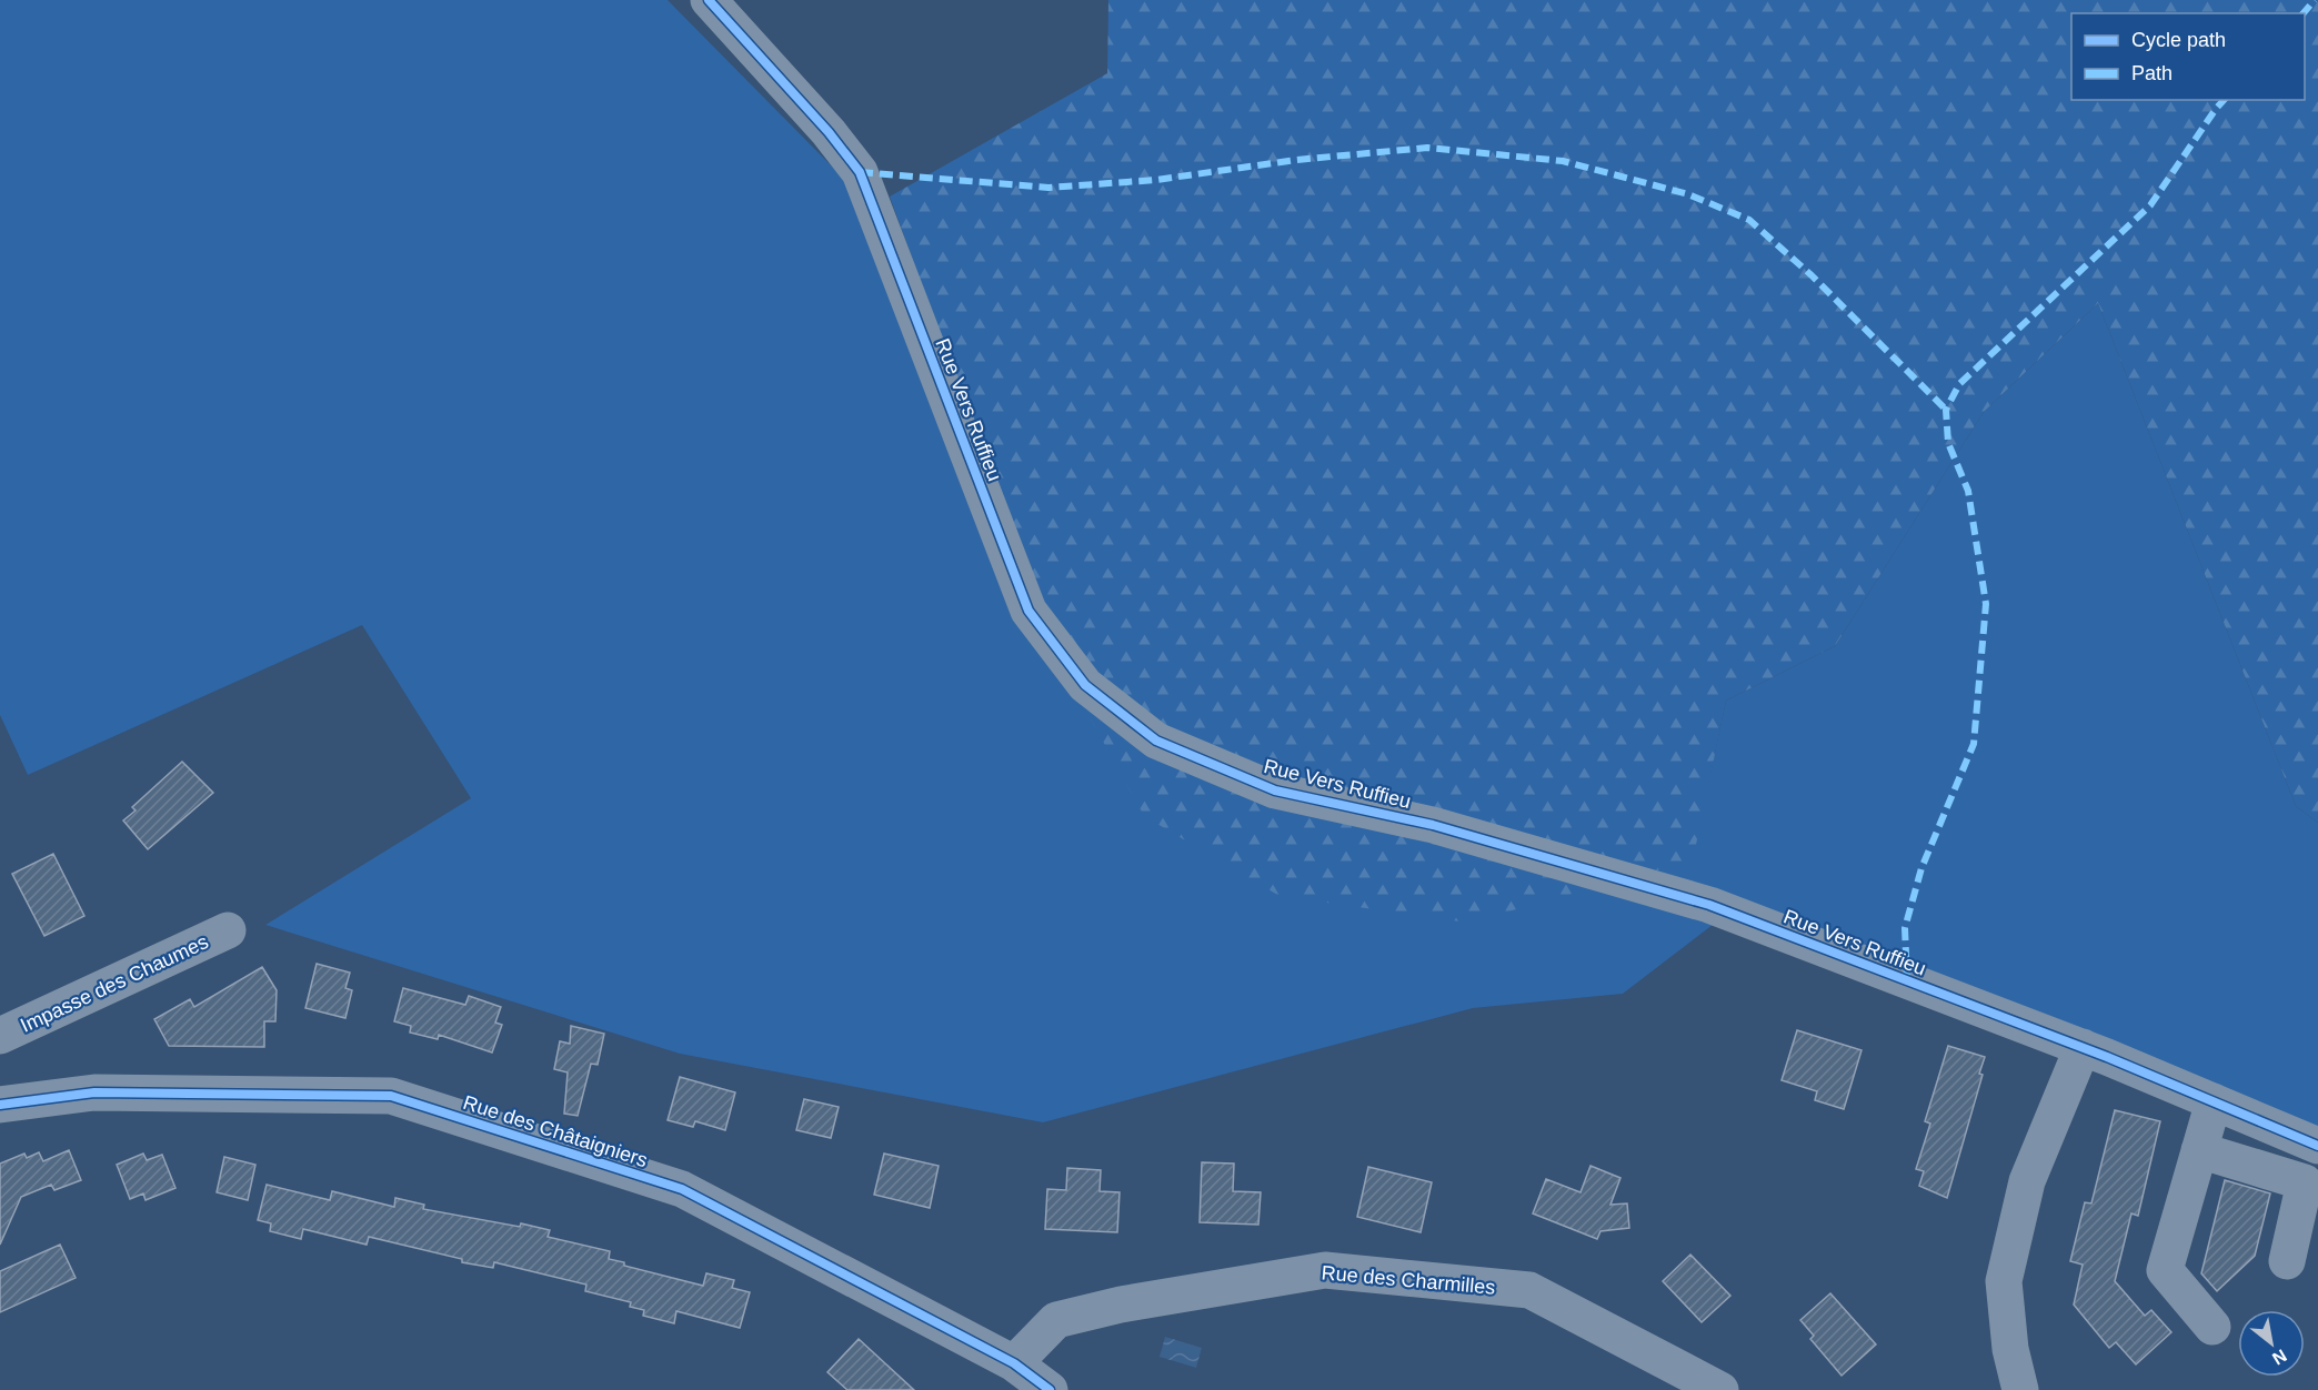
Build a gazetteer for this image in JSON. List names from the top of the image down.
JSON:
{
  "streets": {
    "street": [
      "Rue Vers Ruffieu",
      "Impasse des Chaumes",
      "Rue des Châtaigniers",
      "Rue des Charmilles"
    ]
  },
  "crossings": [
    ["Rue des Châtaigniers", "Rue des Charmilles"]
  ],
  "legend": ["Cycle path", "Path"],
  "north": "bottom right"
}
